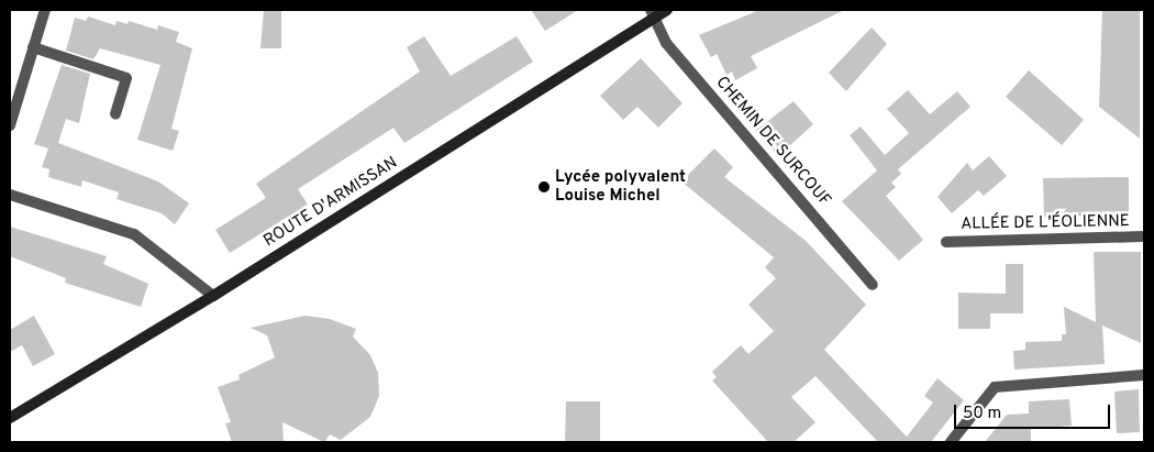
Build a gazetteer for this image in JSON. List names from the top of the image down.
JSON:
{
  "streets": {
    "street": ["CHEMIN DE SURCOUF", "ROUTE D'ARMISSAN", "ALLÉE DE L'ÉOLIENNE"]
  },
  "crossings": [
    ["CHEMIN DE SURCOUF", "ROUTE D'ARMISSAN"]
  ],
  "places": ["Lycée polyvalent Louise Michel"],
  "scale_bar": "50 m"
}
